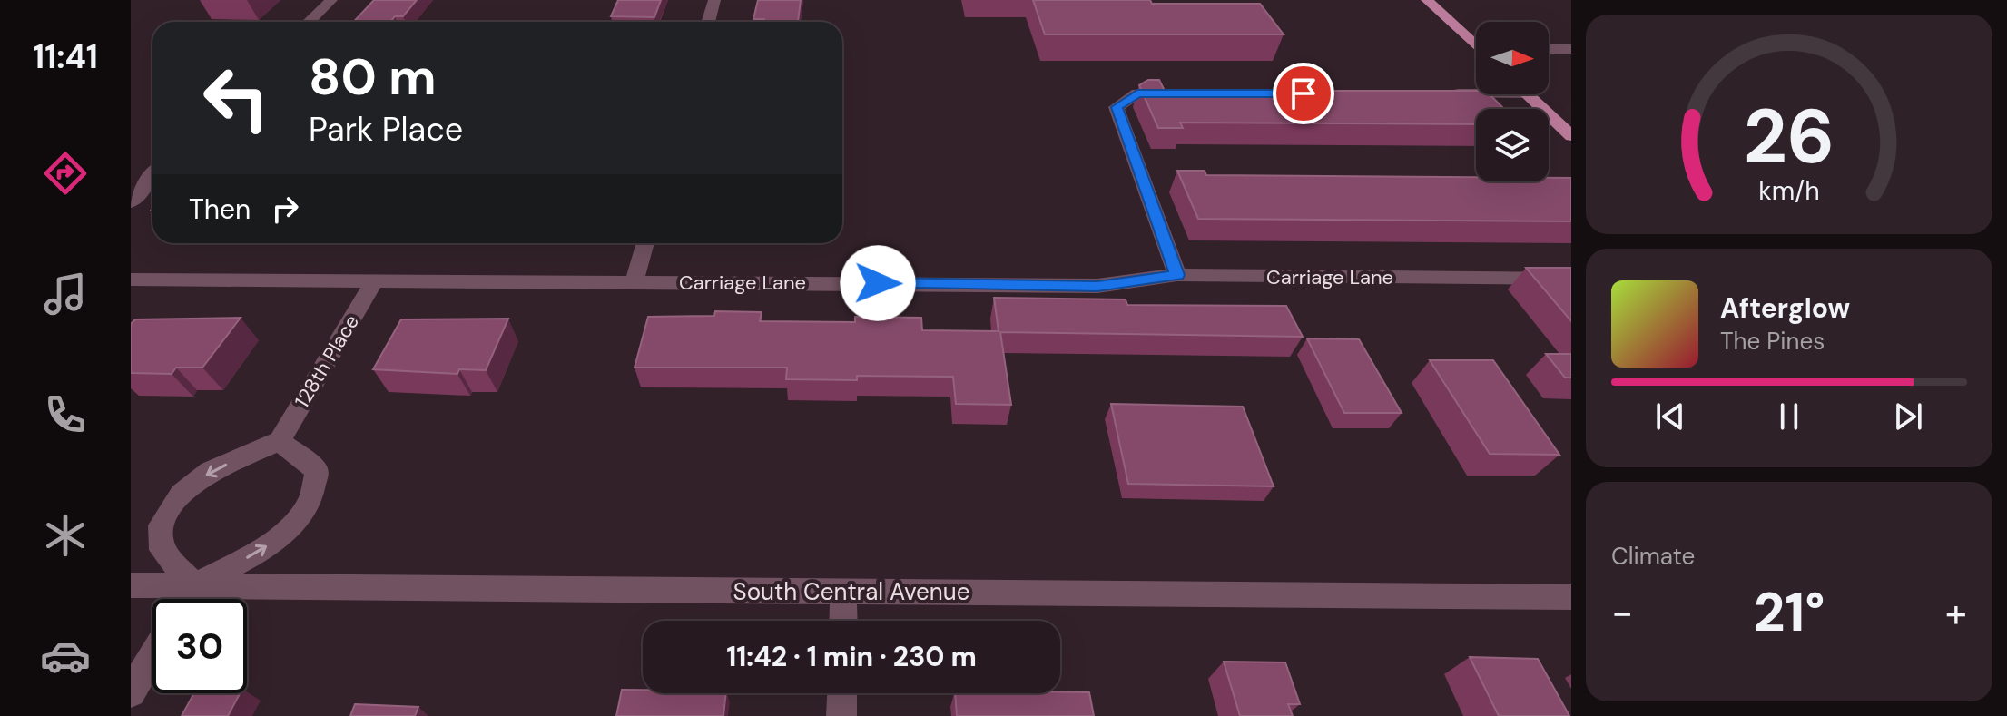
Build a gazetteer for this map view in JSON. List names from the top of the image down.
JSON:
{
  "streets": {
    "street": ["Carriage Lane", "128th Place", "South Central Avenue"]
  },
  "crossings": [
    ["Carriage Lane", "128th Place"]
  ],
  "north": "right",
  "page": {
    "tabs": "11:41",
    "turn": ["80 m", "Park Place"],
    "then": "Then",
    "song": ["Afterglow", "The Pines"],
    "tile": "Climate",
    "heat": ["−", "21°", "+"],
    "limit": "30",
    "trip": "11:42 · 1 min · 230 m",
    "gauge": ["26", "km/h"]
  }
}
